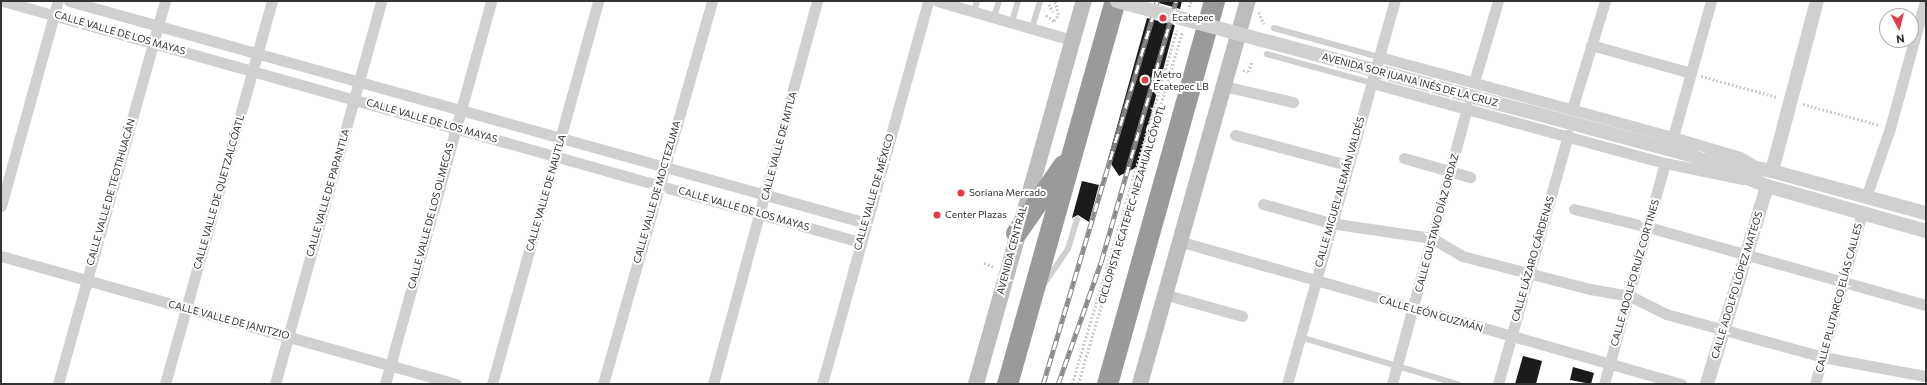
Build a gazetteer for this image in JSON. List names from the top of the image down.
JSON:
{
  "streets": {
    "main road": ["AVENIDA CENTRAL"],
    "street": [
      "CALLE VALLE DE LOS MAYAS",
      "AVENIDA SOR JUANA INÉS DE LA CRUZ",
      "CALLE VALLE DE MITLA",
      "CALLE VALLE DE TEOTIHUACÁN",
      "CALLE VALLE DE QUETZALCÓATL",
      "CALLE VALLE DE MOCTEZUMA",
      "CALLE VALLE DE MÉXICO",
      "CALLE MIGUEL ALEMÁN VALDÉS",
      "CALLE VALLE DE PAPANTLA",
      "CALLE VALLE DE NAUTLA",
      "CALLE VALLE DE LOS OLMECAS",
      "CALLE GUSTAVO DÍAZ ORDAZ",
      "CALLE LÁZARO CÁRDENAS",
      "CALLE ADOLFO RUÍZ CORTINES",
      "CALLE ADOLFO LÓPEZ MATEOS",
      "CALLE PLUTARCO ELÍAS CALLES",
      "CALLE LEÓN GUZMÁN",
      "CALLE VALLE DE JANITZIO"
    ],
    "path": ["CICLOPISTA ECATEPEC-NEZAHUALCÓYOTL"]
  },
  "crossings": [
    ["CALLE VALLE DE LOS MAYAS", "CALLE VALLE DE MITLA"],
    ["CALLE VALLE DE LOS MAYAS", "CALLE VALLE DE TEOTIHUACÁN"],
    ["CALLE VALLE DE LOS MAYAS", "CALLE VALLE DE QUETZALCÓATL"],
    ["CALLE VALLE DE LOS MAYAS", "CALLE VALLE DE MOCTEZUMA"],
    ["CALLE VALLE DE LOS MAYAS", "CALLE VALLE DE MÉXICO"],
    ["CALLE VALLE DE LOS MAYAS", "CALLE VALLE DE PAPANTLA"],
    ["CALLE VALLE DE LOS MAYAS", "CALLE VALLE DE NAUTLA"],
    ["CALLE VALLE DE LOS MAYAS", "CALLE VALLE DE LOS OLMECAS"],
    ["AVENIDA SOR JUANA INÉS DE LA CRUZ", "CALLE MIGUEL ALEMÁN VALDÉS"],
    ["AVENIDA SOR JUANA INÉS DE LA CRUZ", "CALLE GUSTAVO DÍAZ ORDAZ"],
    ["AVENIDA SOR JUANA INÉS DE LA CRUZ", "CALLE LÁZARO CÁRDENAS"],
    ["AVENIDA SOR JUANA INÉS DE LA CRUZ", "CALLE ADOLFO RUÍZ CORTINES"],
    ["AVENIDA SOR JUANA INÉS DE LA CRUZ", "CALLE ADOLFO LÓPEZ MATEOS"],
    ["AVENIDA SOR JUANA INÉS DE LA CRUZ", "CALLE PLUTARCO ELÍAS CALLES"],
    ["CALLE VALLE DE TEOTIHUACÁN", "CALLE VALLE DE JANITZIO"],
    ["CALLE VALLE DE QUETZALCÓATL", "CALLE VALLE DE JANITZIO"],
    ["CALLE MIGUEL ALEMÁN VALDÉS", "CALLE LEÓN GUZMÁN"],
    ["CALLE VALLE DE PAPANTLA", "CALLE VALLE DE JANITZIO"],
    ["CALLE VALLE DE LOS OLMECAS", "CALLE VALLE DE JANITZIO"],
    ["CALLE GUSTAVO DÍAZ ORDAZ", "CALLE LEÓN GUZMÁN"],
    ["CALLE LÁZARO CÁRDENAS", "CALLE LEÓN GUZMÁN"],
    ["CALLE ADOLFO RUÍZ CORTINES", "CALLE LEÓN GUZMÁN"]
  ],
  "places": [
    "Ecatepec",
    "Metro Ecatepec LB",
    "Soriana Mercado",
    "Center Plazas"
  ],
  "north": "bottom"
}
